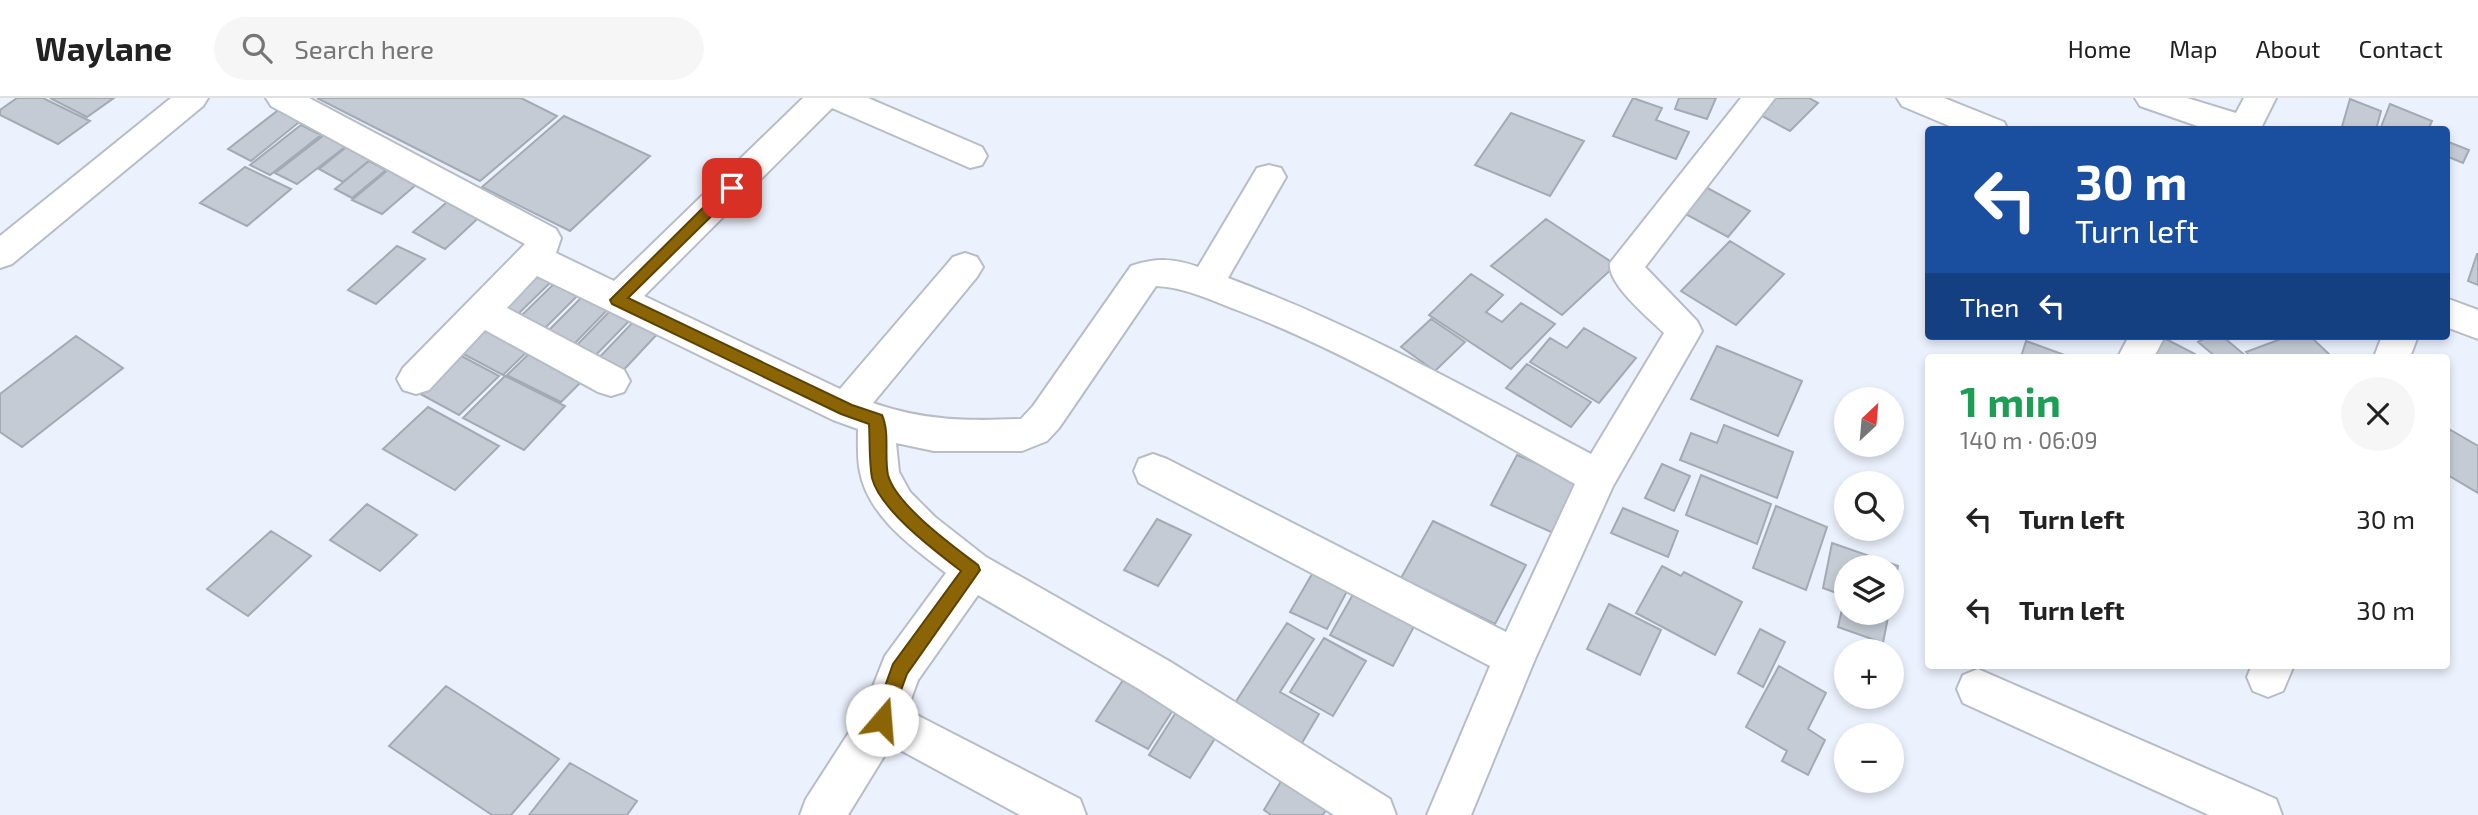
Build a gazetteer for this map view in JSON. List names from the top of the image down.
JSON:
{
  "north": "top right",
  "page": {
    "header": "Waylane",
    "search": "Search here",
    "nav": [
      "Home",
      "Map",
      "About",
      "Contact"
    ],
    "turn": ["30 m", "Turn left"],
    "then": "Then",
    "heading": ["1 min", "140 m · 06:09"],
    "map_buttons": ["+", "−"],
    "list": [
      {
        "name": "Turn left",
        "value": "30 m"
      },
      {
        "name": "Turn left",
        "value": "30 m"
      }
    ]
  }
}
